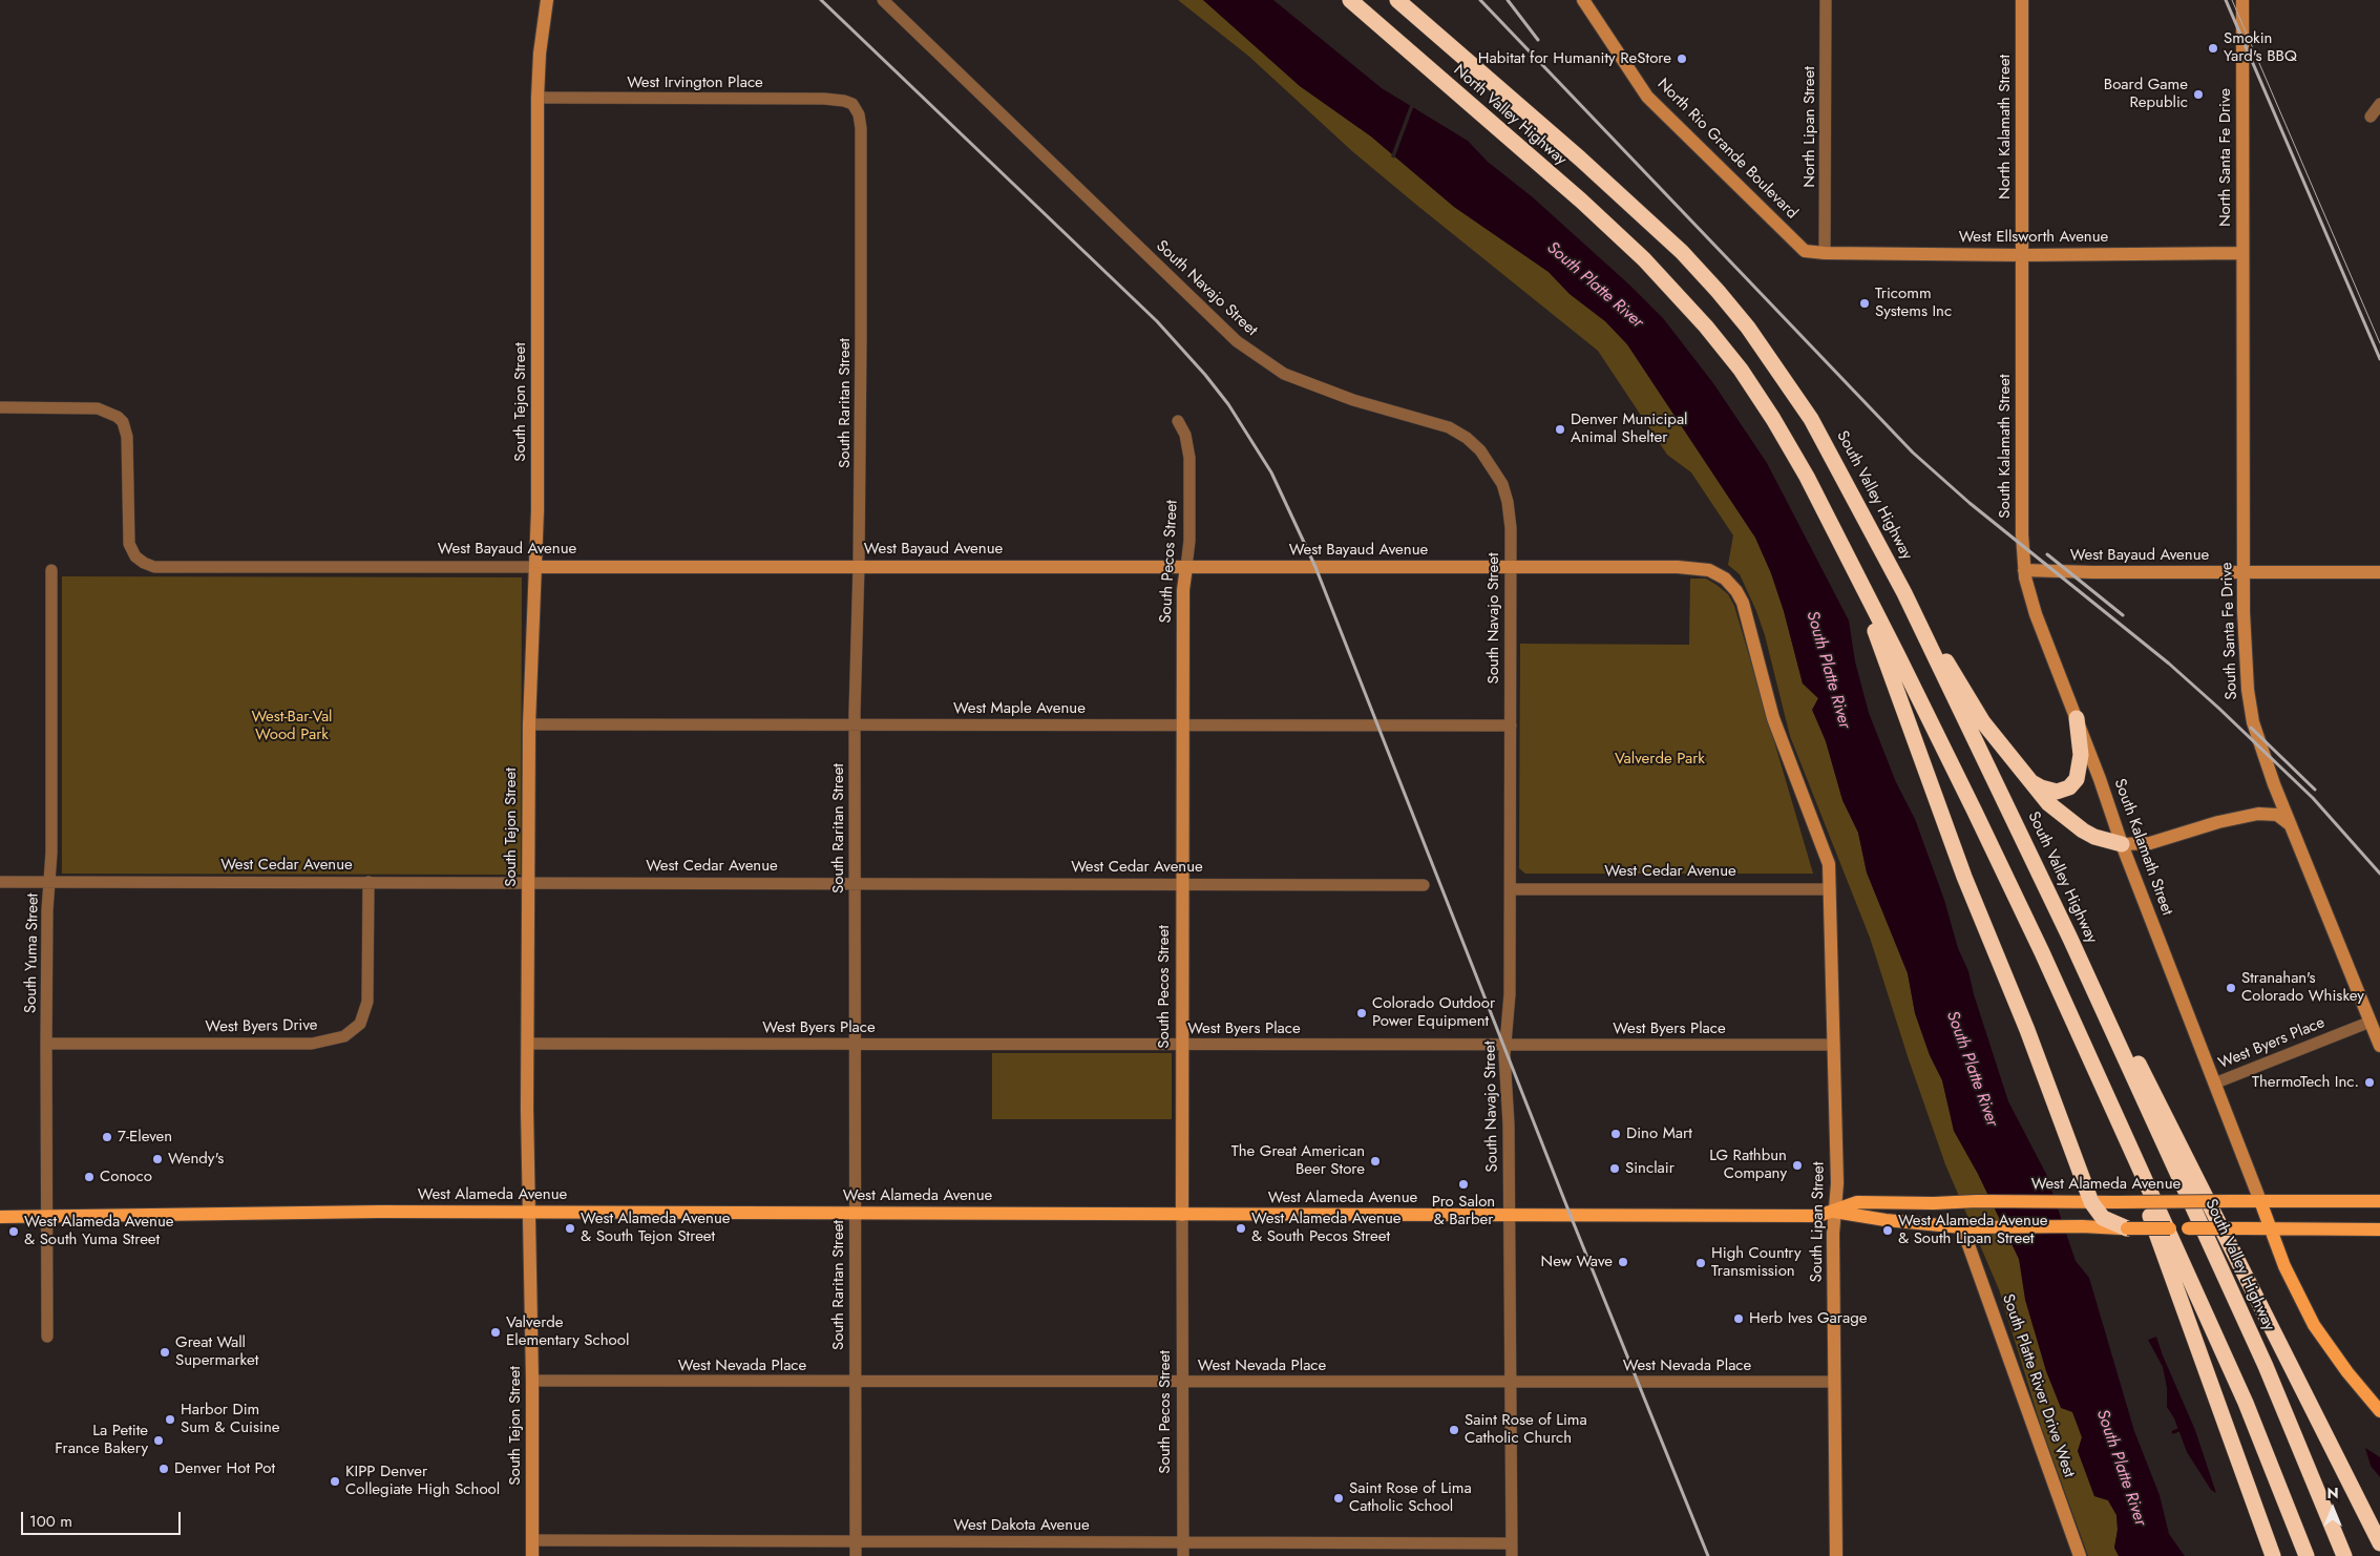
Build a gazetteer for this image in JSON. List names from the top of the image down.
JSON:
{
  "streets": {
    "highway": ["North Valley Highway", "South Valley Highway"],
    "main road": ["South Kalamath Street", "West Alameda Avenue"],
    "street": [
      "West Irvington Place",
      "North Lipan Street",
      "North Kalamath Street",
      "North Rio Grande Boulevard",
      "North Santa Fe Drive",
      "West Ellsworth Avenue",
      "South Navajo Street",
      "South Tejon Street",
      "South Raritan Street",
      "West Bayaud Avenue",
      "South Pecos Street",
      "South Santa Fe Drive",
      "West Maple Avenue",
      "West Cedar Avenue",
      "South Yuma Street",
      "West Byers Drive",
      "West Byers Place",
      "South Lipan Street",
      "West Nevada Place",
      "South Platte River Drive West",
      "West Dakota Avenue"
    ]
  },
  "crossings": [
    ["West Irvington Place", "South Tejon Street"],
    ["West Irvington Place", "South Raritan Street"],
    ["North Valley Highway", "South Valley Highway"],
    ["North Lipan Street", "North Rio Grande Boulevard"],
    ["North Lipan Street", "West Ellsworth Avenue"],
    ["North Kalamath Street", "West Ellsworth Avenue"],
    ["North Kalamath Street", "South Kalamath Street"],
    ["North Rio Grande Boulevard", "West Ellsworth Avenue"],
    ["North Santa Fe Drive", "West Ellsworth Avenue"],
    ["North Santa Fe Drive", "South Santa Fe Drive"],
    ["West Ellsworth Avenue", "South Kalamath Street"],
    ["West Ellsworth Avenue", "South Santa Fe Drive"],
    ["South Navajo Street", "West Bayaud Avenue"],
    ["South Navajo Street", "West Maple Avenue"],
    ["South Navajo Street", "West Cedar Avenue"],
    ["South Navajo Street", "West Byers Place"],
    ["South Navajo Street", "West Alameda Avenue"],
    ["South Navajo Street", "West Nevada Place"],
    ["South Navajo Street", "West Dakota Avenue"],
    ["South Tejon Street", "West Bayaud Avenue"],
    ["South Tejon Street", "West Maple Avenue"],
    ["South Tejon Street", "West Cedar Avenue"],
    ["South Tejon Street", "West Byers Place"],
    ["South Tejon Street", "West Alameda Avenue"],
    ["South Tejon Street", "West Nevada Place"],
    ["South Tejon Street", "West Dakota Avenue"],
    ["South Raritan Street", "West Bayaud Avenue"],
    ["South Raritan Street", "West Maple Avenue"],
    ["South Raritan Street", "West Cedar Avenue"],
    ["South Raritan Street", "West Byers Place"],
    ["South Raritan Street", "West Alameda Avenue"],
    ["South Raritan Street", "West Nevada Place"],
    ["South Raritan Street", "West Dakota Avenue"],
    ["South Kalamath Street", "West Bayaud Avenue"],
    ["South Kalamath Street", "West Byers Place"],
    ["South Kalamath Street", "West Alameda Avenue"],
    ["West Bayaud Avenue", "South Pecos Street"],
    ["West Bayaud Avenue", "South Santa Fe Drive"],
    ["West Bayaud Avenue", "West Cedar Avenue"],
    ["West Bayaud Avenue", "South Lipan Street"],
    ["South Pecos Street", "West Maple Avenue"],
    ["South Pecos Street", "West Cedar Avenue"],
    ["South Pecos Street", "West Byers Place"],
    ["South Pecos Street", "West Alameda Avenue"],
    ["South Pecos Street", "West Nevada Place"],
    ["South Pecos Street", "West Dakota Avenue"],
    ["South Santa Fe Drive", "West Byers Place"],
    ["West Cedar Avenue", "South Yuma Street"],
    ["West Cedar Avenue", "West Byers Drive"],
    ["West Cedar Avenue", "South Lipan Street"],
    ["South Yuma Street", "West Byers Drive"],
    ["South Yuma Street", "West Alameda Avenue"],
    ["West Byers Place", "South Lipan Street"],
    ["West Alameda Avenue", "South Lipan Street"],
    ["West Alameda Avenue", "South Platte River Drive West"],
    ["South Lipan Street", "West Nevada Place"]
  ],
  "water": ["South Platte River"],
  "parks": ["West-Bar-Val Wood Park", "Valverde Park"],
  "places": [
    "Smokin Yard's BBQ",
    "Habitat for Humanity ReStore",
    "Board Game Republic",
    "Tricomm Systems Inc",
    "Denver Municipal Animal Shelter",
    "Stranahan's Colorado Whiskey",
    "Colorado Outdoor Power Equipment",
    "ThermoTech Inc.",
    "Dino Mart",
    "7-Eleven",
    "Wendy's",
    "The Great American Beer Store",
    "LG Rathbun Company",
    "Sinclair",
    "Conoco",
    "Pro Salon & Barber",
    "West Alameda Avenue & South Tejon Street",
    "West Alameda Avenue & South Pecos Street",
    "West Alameda Avenue & South Lipan Street",
    "West Alameda Avenue & South Yuma Street",
    "New Wave",
    "High Country Transmission",
    "Herb Ives Garage",
    "Valverde Elementary School",
    "Great Wall Supermarket",
    "Harbor Dim Sum & Cuisine",
    "Saint Rose of Lima Catholic Church",
    "La Petite France Bakery",
    "Denver Hot Pot",
    "KIPP Denver Collegiate High School",
    "Saint Rose of Lima Catholic School"
  ],
  "scale_bar": "100 m",
  "north": "top"
}
